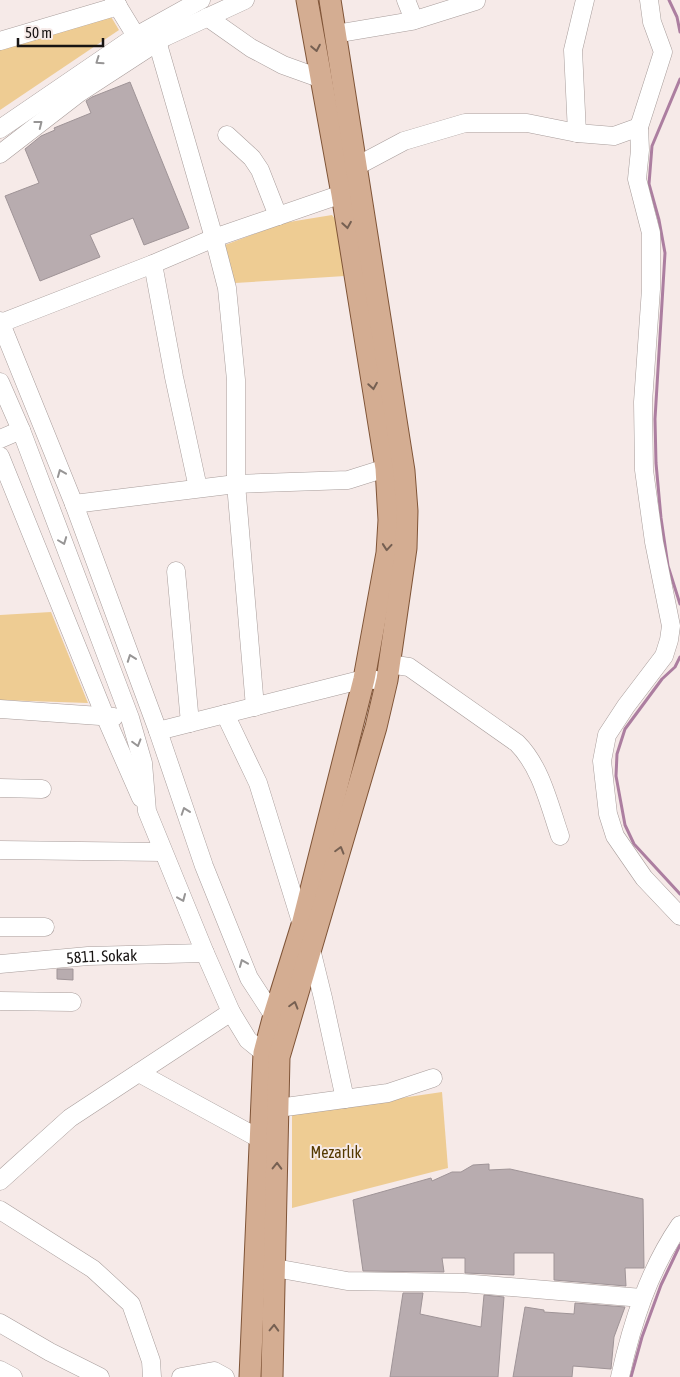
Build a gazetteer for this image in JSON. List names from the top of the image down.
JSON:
{
  "streets": {
    "street": ["5811. Sokak"]
  },
  "parks": ["Mezarlık"],
  "scale_bar": "50 m"
}
